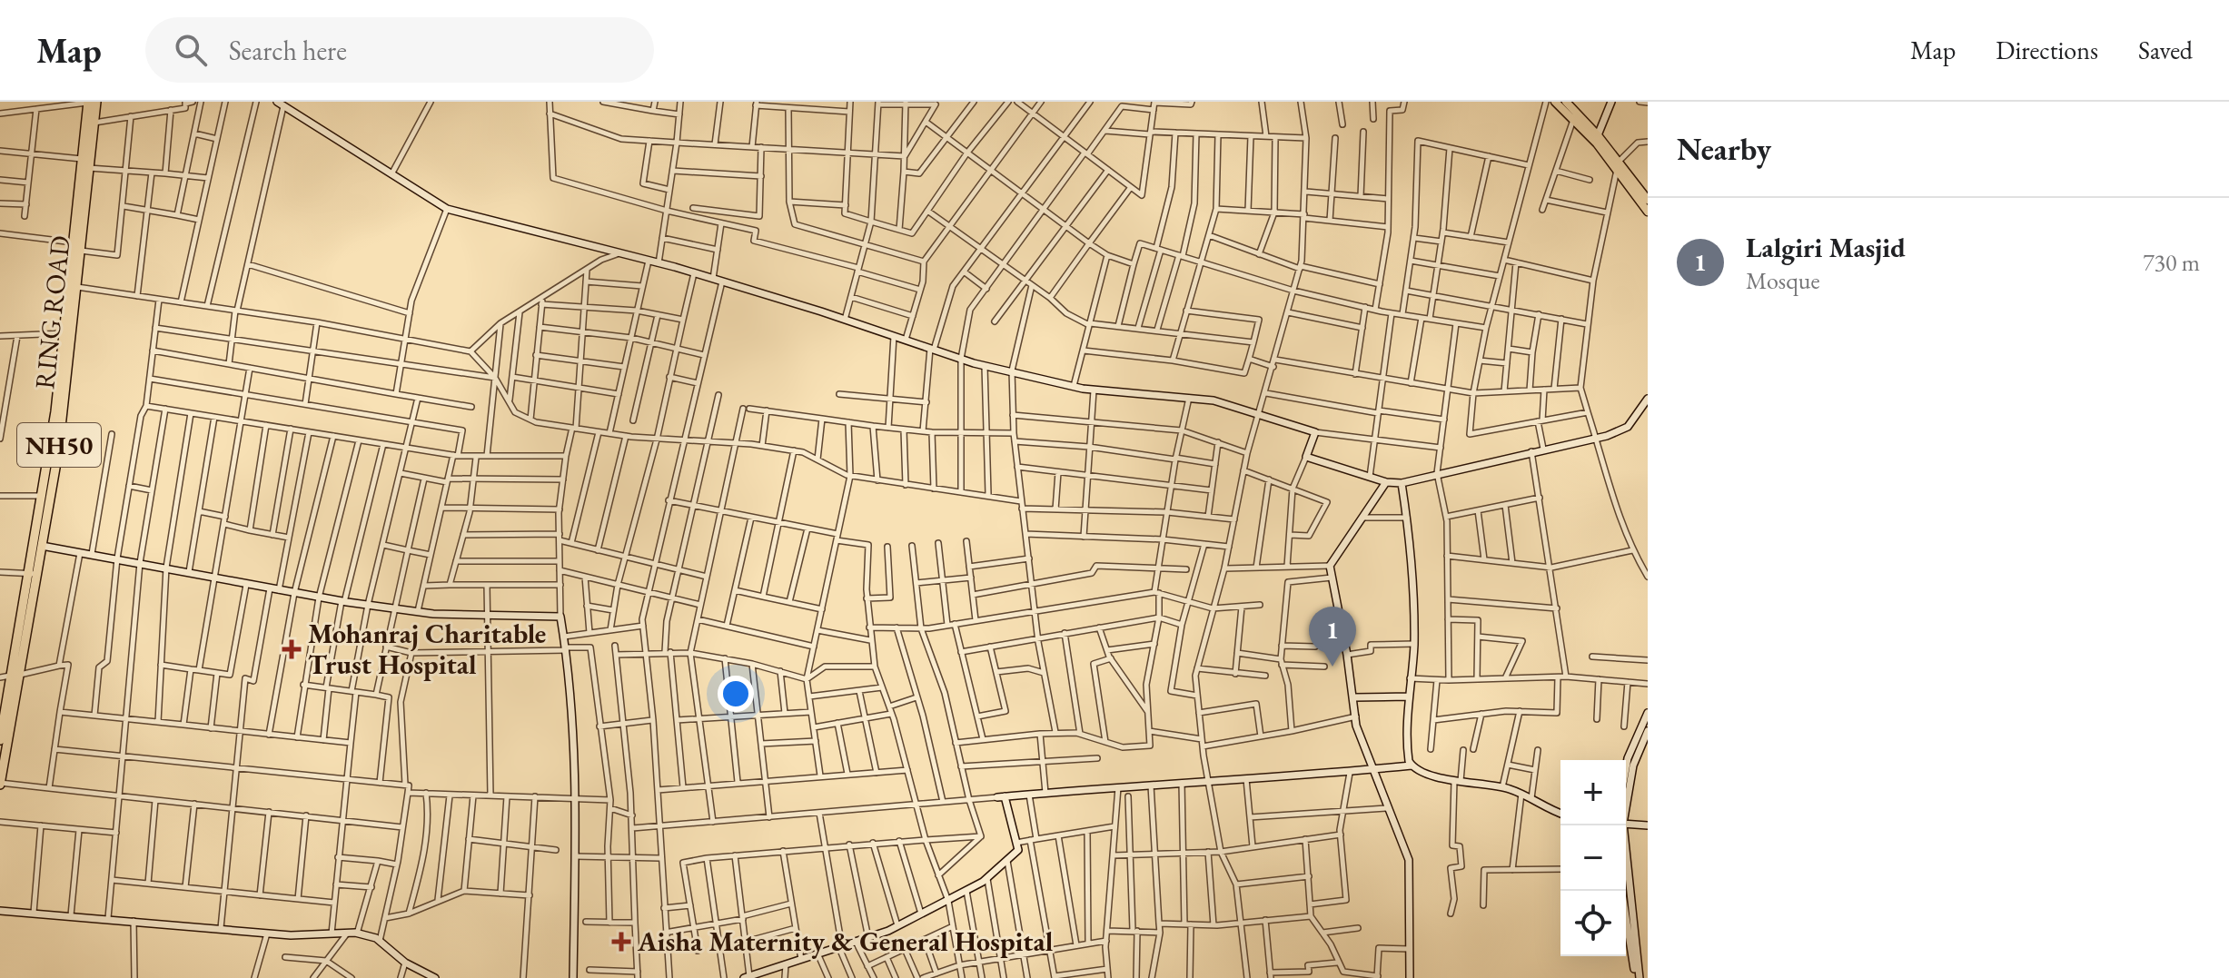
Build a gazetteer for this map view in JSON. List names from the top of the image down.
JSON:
{
  "streets": {
    "highway": ["RING ROAD", "NH50"]
  },
  "places": {
    "health": ["Mohanraj Charitable Trust Hospital", "Aisha Maternity & General Hospital"]
  },
  "page": {
    "header": "Map",
    "search": "Search here",
    "nav": ["Map", "Directions", "Saved"],
    "heading": "Nearby",
    "list": [
      {
        "mark": "1",
        "name": "Lalgiri Masjid",
        "note": "Mosque",
        "value": "730 m"
      }
    ],
    "pins": "1",
    "map_buttons": ["+", "−"]
  }
}
